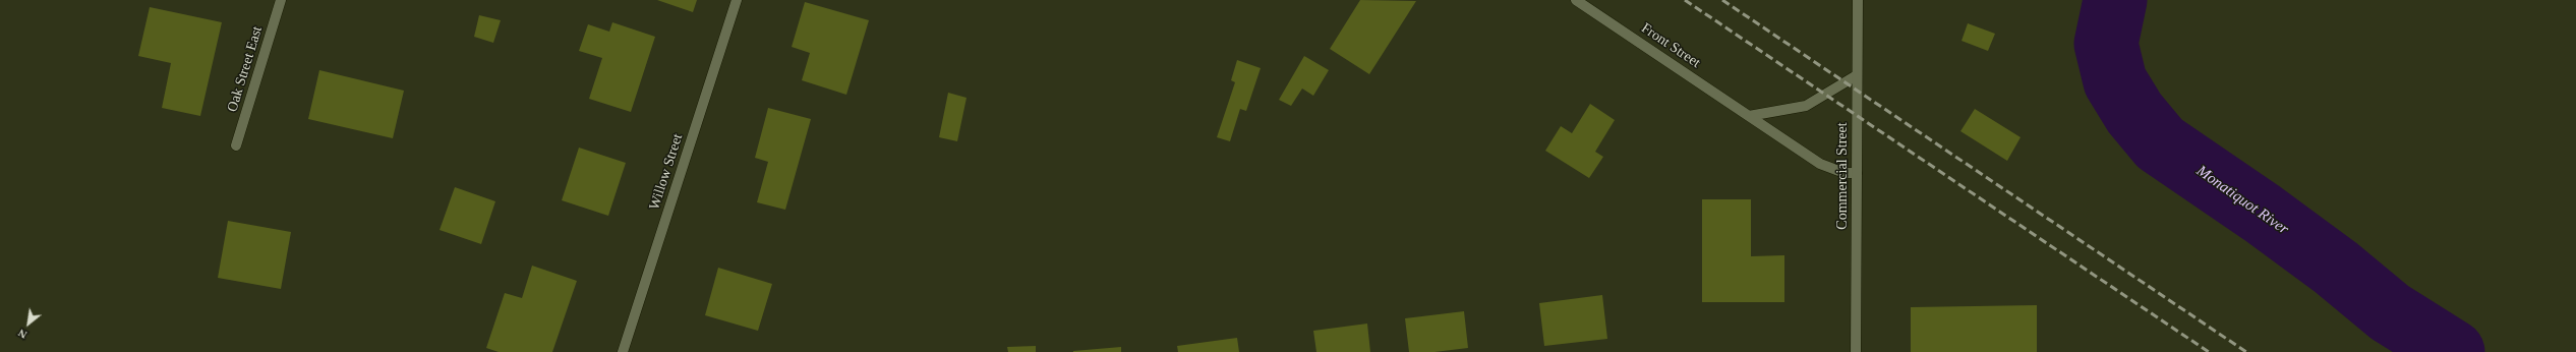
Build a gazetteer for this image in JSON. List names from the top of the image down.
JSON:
{
  "streets": {
    "street": [
      "Front Street",
      "Oak Street East",
      "Willow Street",
      "Commercial Street"
    ]
  },
  "crossings": [
    ["Front Street", "Commercial Street"]
  ],
  "water": ["Monatiquot River"],
  "north": "bottom left"
}
